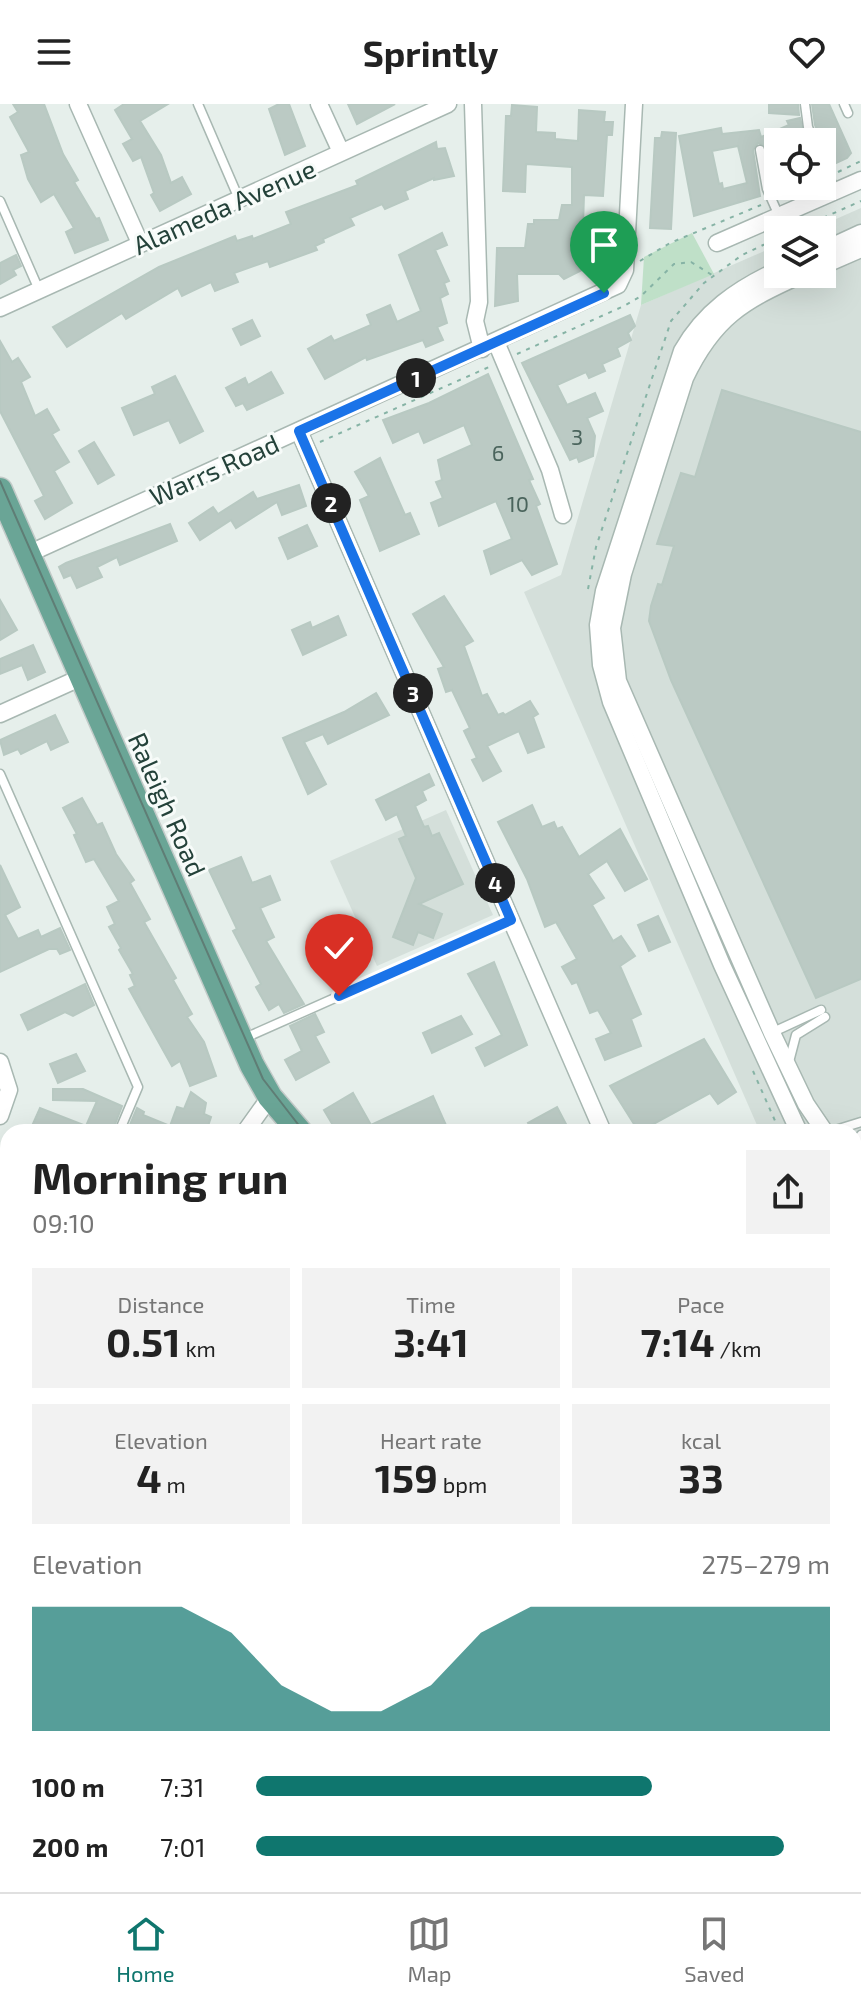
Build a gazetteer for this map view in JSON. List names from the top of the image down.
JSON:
{
  "streets": {
    "main road": ["Raleigh Road"],
    "street": ["Alameda Avenue", "Warrs Road"]
  },
  "crossings": [
    ["Warrs Road", "Raleigh Road"]
  ],
  "house_numbers": ["3", "6", "10"],
  "page": {
    "header": "Sprintly",
    "pins": [
      "1",
      "2",
      "3",
      "4"
    ],
    "heading": ["Morning run", "09:10"],
    "stats": [
      ["Distance", "0.51 km"],
      ["Time", "3:41"],
      ["Pace", "7:14 /km"],
      ["Elevation", "4 m"],
      ["Heart rate", "159 bpm"],
      ["kcal", "33"]
    ],
    "chart": ["Elevation", "275–279 m"],
    "list": [
      {
        "name": "100 m",
        "note": "7:31"
      },
      {
        "name": "200 m",
        "note": "7:01"
      }
    ],
    "tabs": ["Home", "Map", "Saved"]
  }
}
